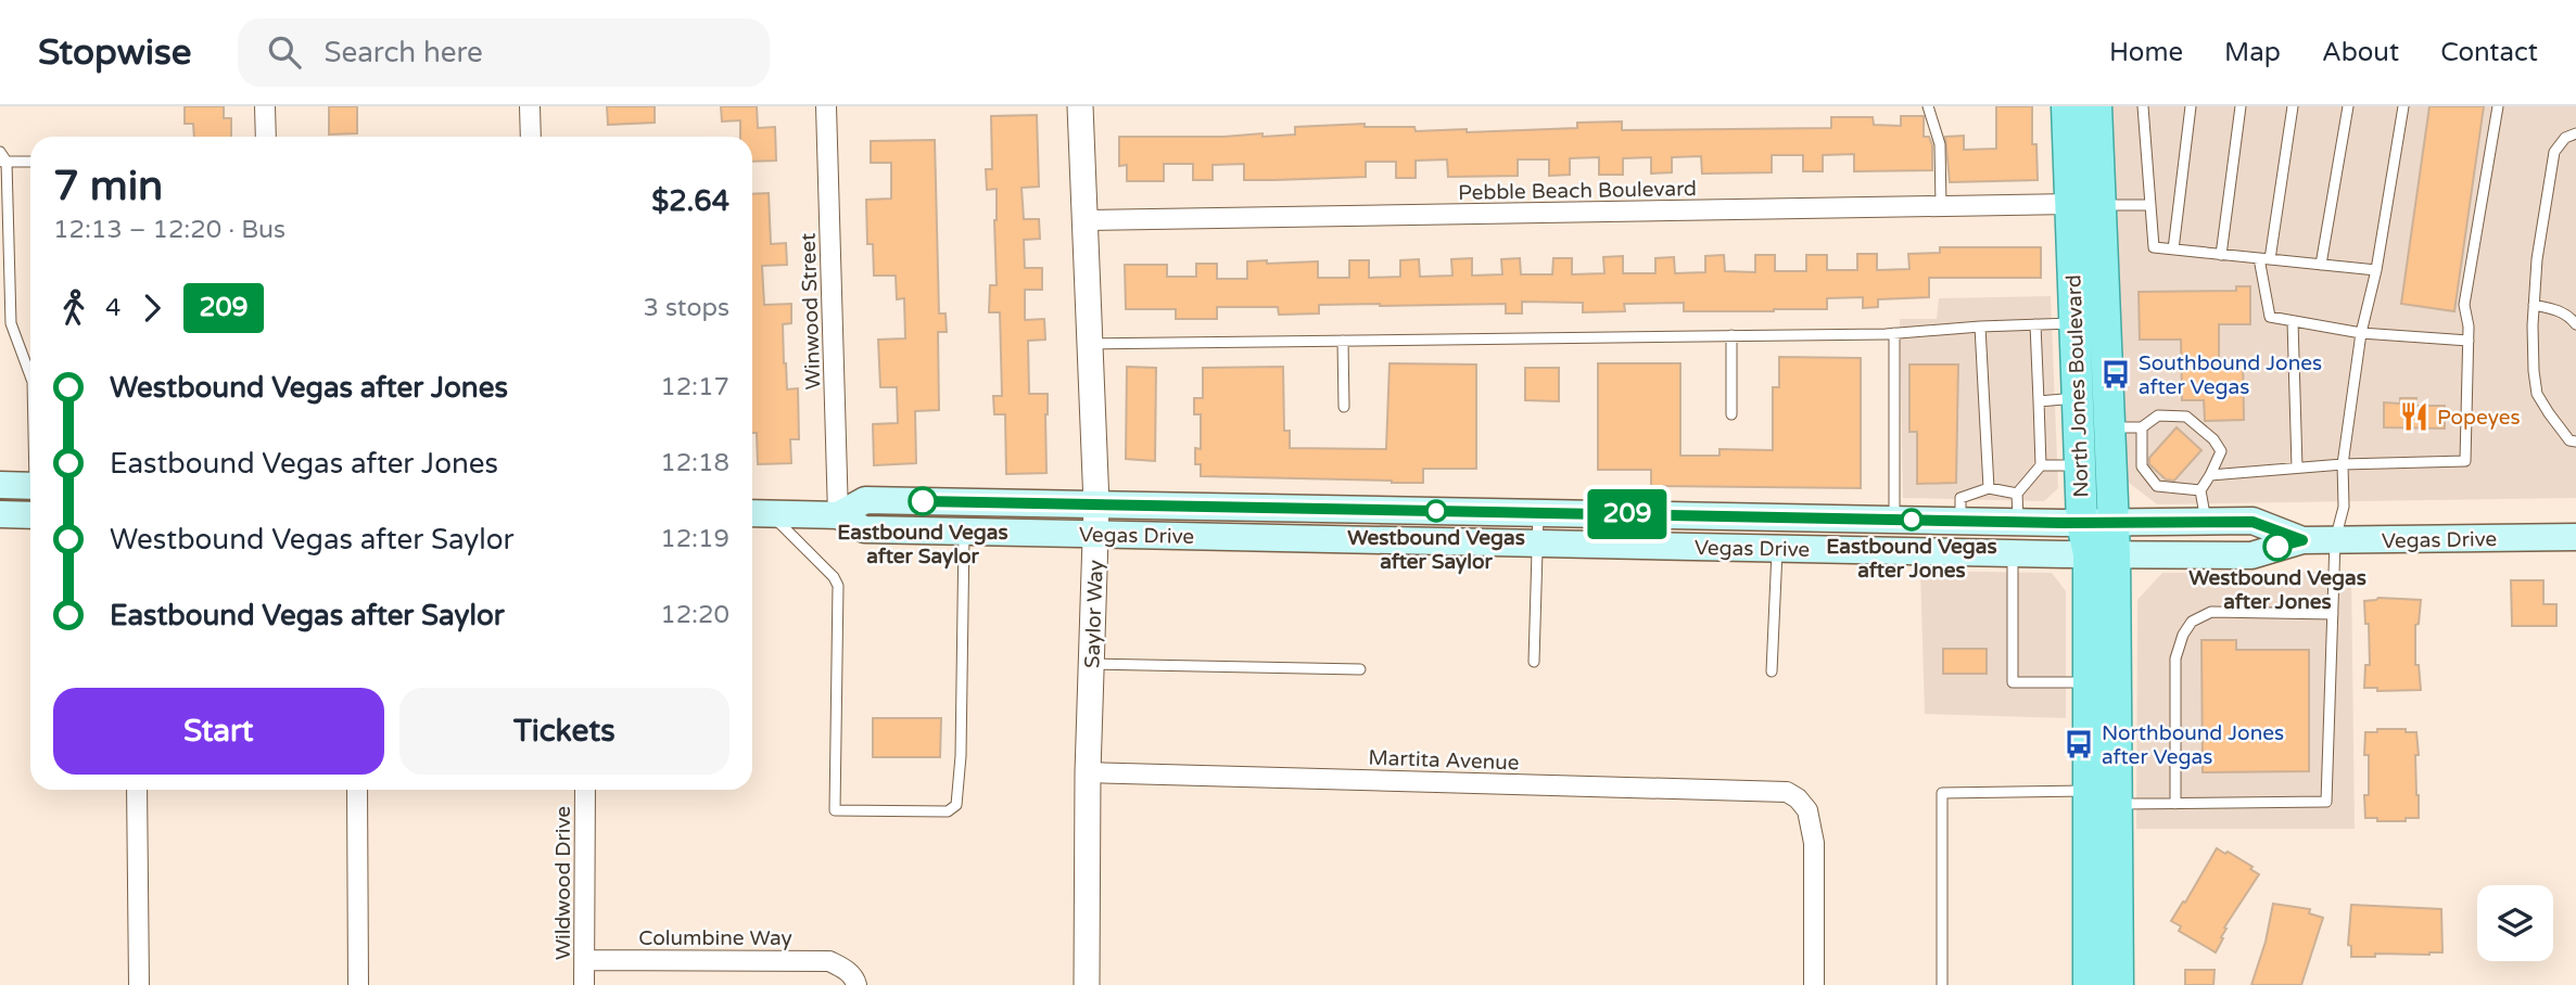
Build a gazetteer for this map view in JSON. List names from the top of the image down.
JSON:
{
  "streets": {
    "main road": ["North Jones Boulevard", "Vegas Drive"],
    "street": [
      "Pebble Beach Boulevard",
      "Winwood Street",
      "Saylor Way",
      "Martita Avenue",
      "Wildwood Drive",
      "Columbine Way"
    ]
  },
  "crossings": [
    ["Pebble Beach Boulevard", "North Jones Boulevard"],
    ["Pebble Beach Boulevard", "Saylor Way"],
    ["Winwood Street", "Vegas Drive"],
    ["North Jones Boulevard", "Vegas Drive"],
    ["Vegas Drive", "Saylor Way"],
    ["Saylor Way", "Martita Avenue"],
    ["Wildwood Drive", "Columbine Way"]
  ],
  "places": {
    "bus stop": ["Southbound Jones after Vegas", "Northbound Jones after Vegas"],
    "restaurant": ["Popeyes"],
    "other": [
      "Eastbound Vegas after Saylor",
      "Westbound Vegas after Saylor",
      "Eastbound Vegas after Jones",
      "Westbound Vegas after Jones"
    ]
  },
  "lines": ["bus line 209"],
  "page": {
    "header": "Stopwise",
    "search": "Search here",
    "nav": [
      "Home",
      "Map",
      "About",
      "Contact"
    ],
    "on_map": "209",
    "heading": ["7 min", "12:13 – 12:20 · Bus", "$2.64"],
    "legs": ["4", "209", "3 stops"],
    "list": [
      {
        "name": "Westbound Vegas after Jones",
        "value": "12:17"
      },
      {
        "name": "Eastbound Vegas after Jones",
        "value": "12:18"
      },
      {
        "name": "Westbound Vegas after Saylor",
        "value": "12:19"
      },
      {
        "name": "Eastbound Vegas after Saylor",
        "value": "12:20"
      }
    ],
    "buttons": ["Start", "Tickets"]
  }
}
